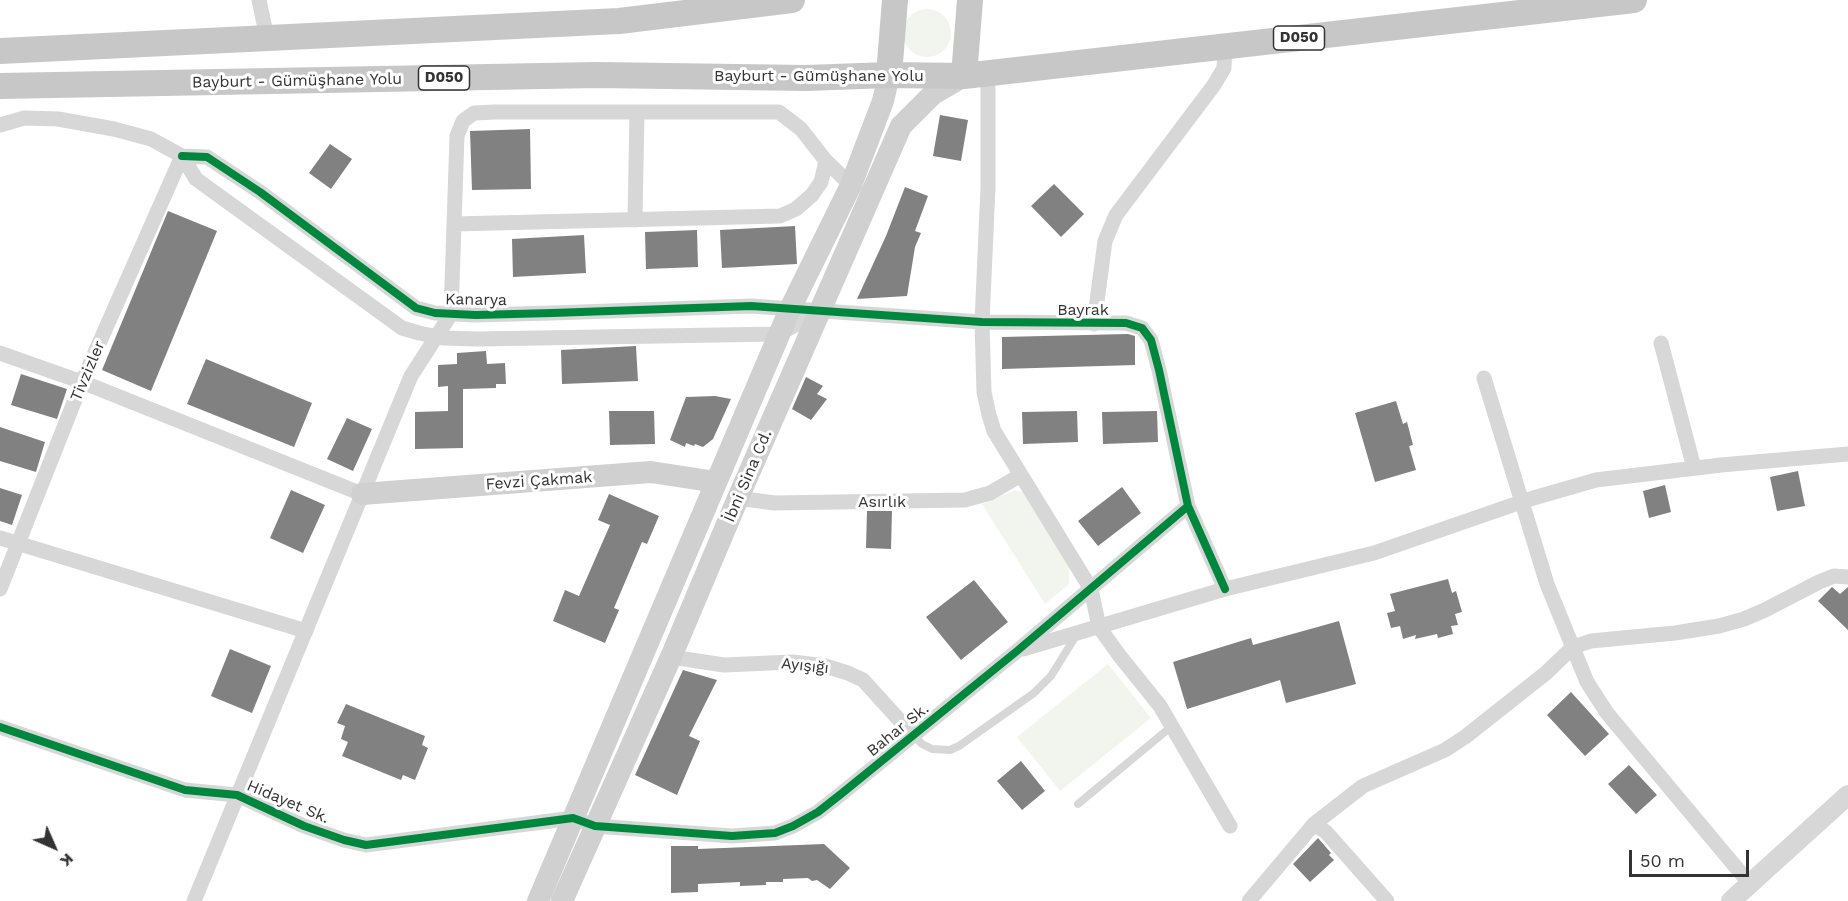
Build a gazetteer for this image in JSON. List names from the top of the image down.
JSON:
{
  "streets": {
    "highway": ["D050", "Bayburt - Gümüşhane Yolu"],
    "main road": ["İbni Sina Cd.", "Fevzi Çakmak"],
    "street": [
      "Kanarya",
      "Bayrak",
      "Tivzizler",
      "Asırlık",
      "Ayışığı",
      "Bahar Sk.",
      "Hidayet Sk."
    ]
  },
  "crossings": [
    ["Bayburt - Gümüşhane Yolu", "İbni Sina Cd."],
    ["Kanarya", "Bayrak"],
    ["Kanarya", "Tivzizler"],
    ["Kanarya", "İbni Sina Cd."],
    ["Bayrak", "İbni Sina Cd."],
    ["Bayrak", "Bahar Sk."],
    ["İbni Sina Cd.", "Fevzi Çakmak"],
    ["İbni Sina Cd.", "Asırlık"],
    ["İbni Sina Cd.", "Ayışığı"],
    ["İbni Sina Cd.", "Bahar Sk."],
    ["İbni Sina Cd.", "Hidayet Sk."],
    ["Ayışığı", "Bahar Sk."],
    ["Bahar Sk.", "Hidayet Sk."]
  ],
  "scale_bar": "50 m",
  "north": "bottom right"
}
